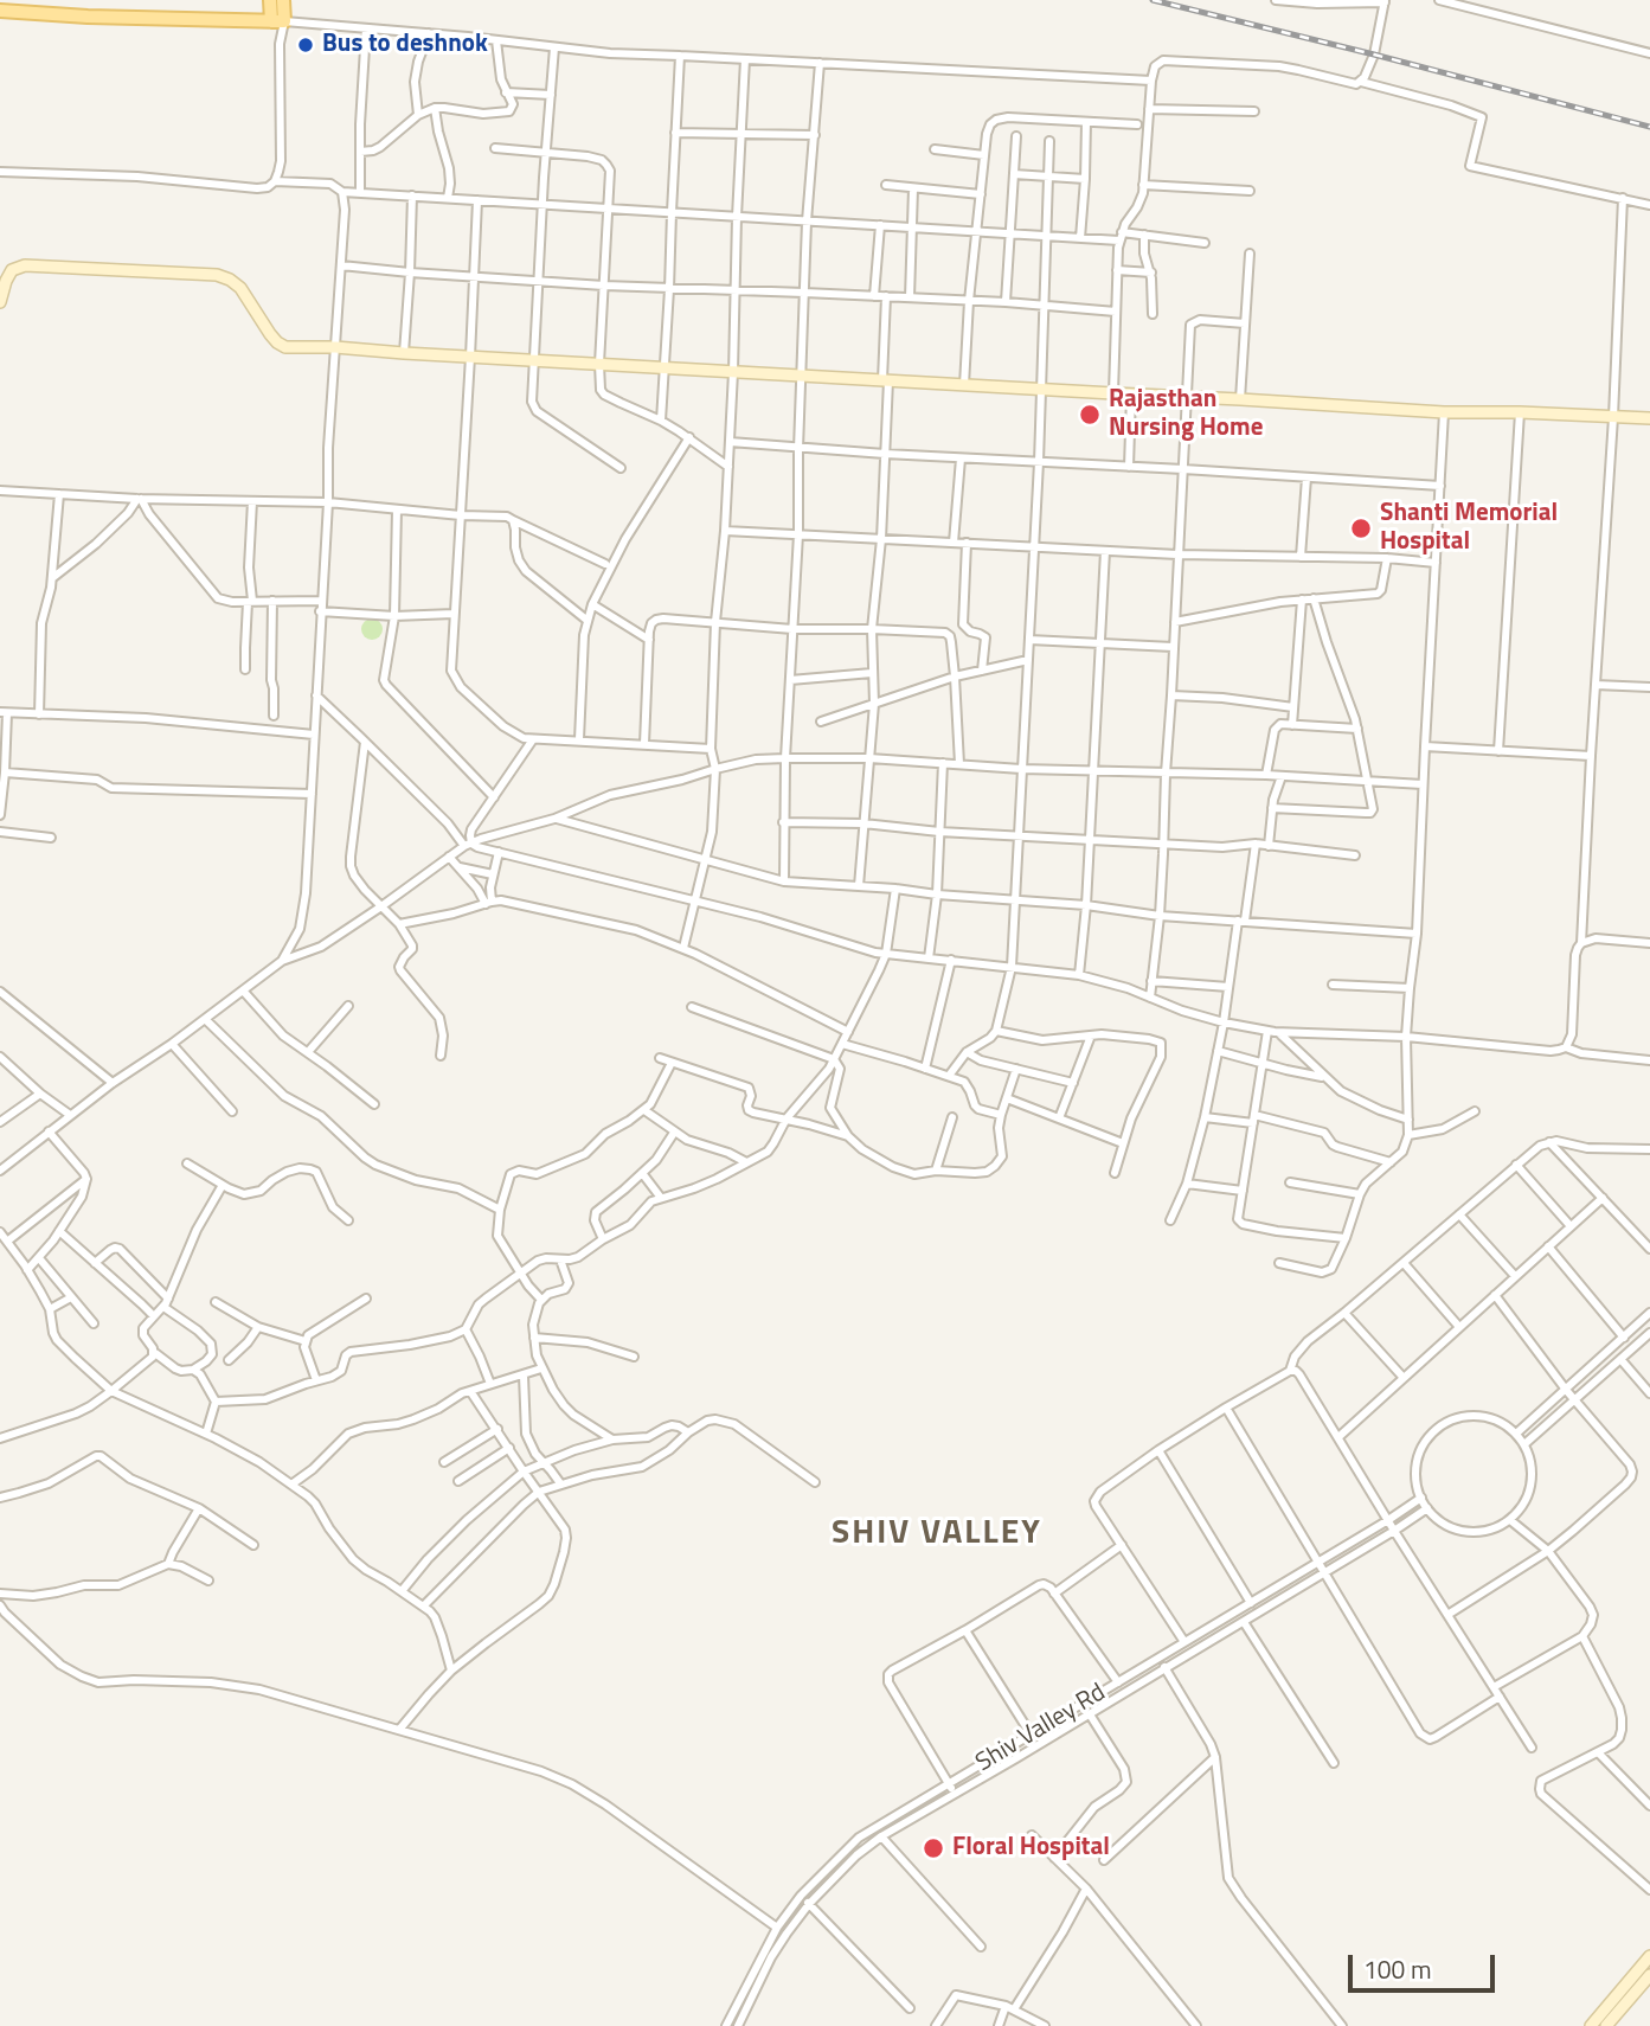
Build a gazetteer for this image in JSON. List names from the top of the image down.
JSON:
{
  "streets": {
    "street": ["Shiv Valley Rd"]
  },
  "districts": ["SHIV VALLEY"],
  "places": [
    "Bus to deshnok",
    "Rajasthan Nursing Home",
    "Shanti Memorial Hospital",
    "Floral Hospital"
  ],
  "scale_bar": "100 m"
}
